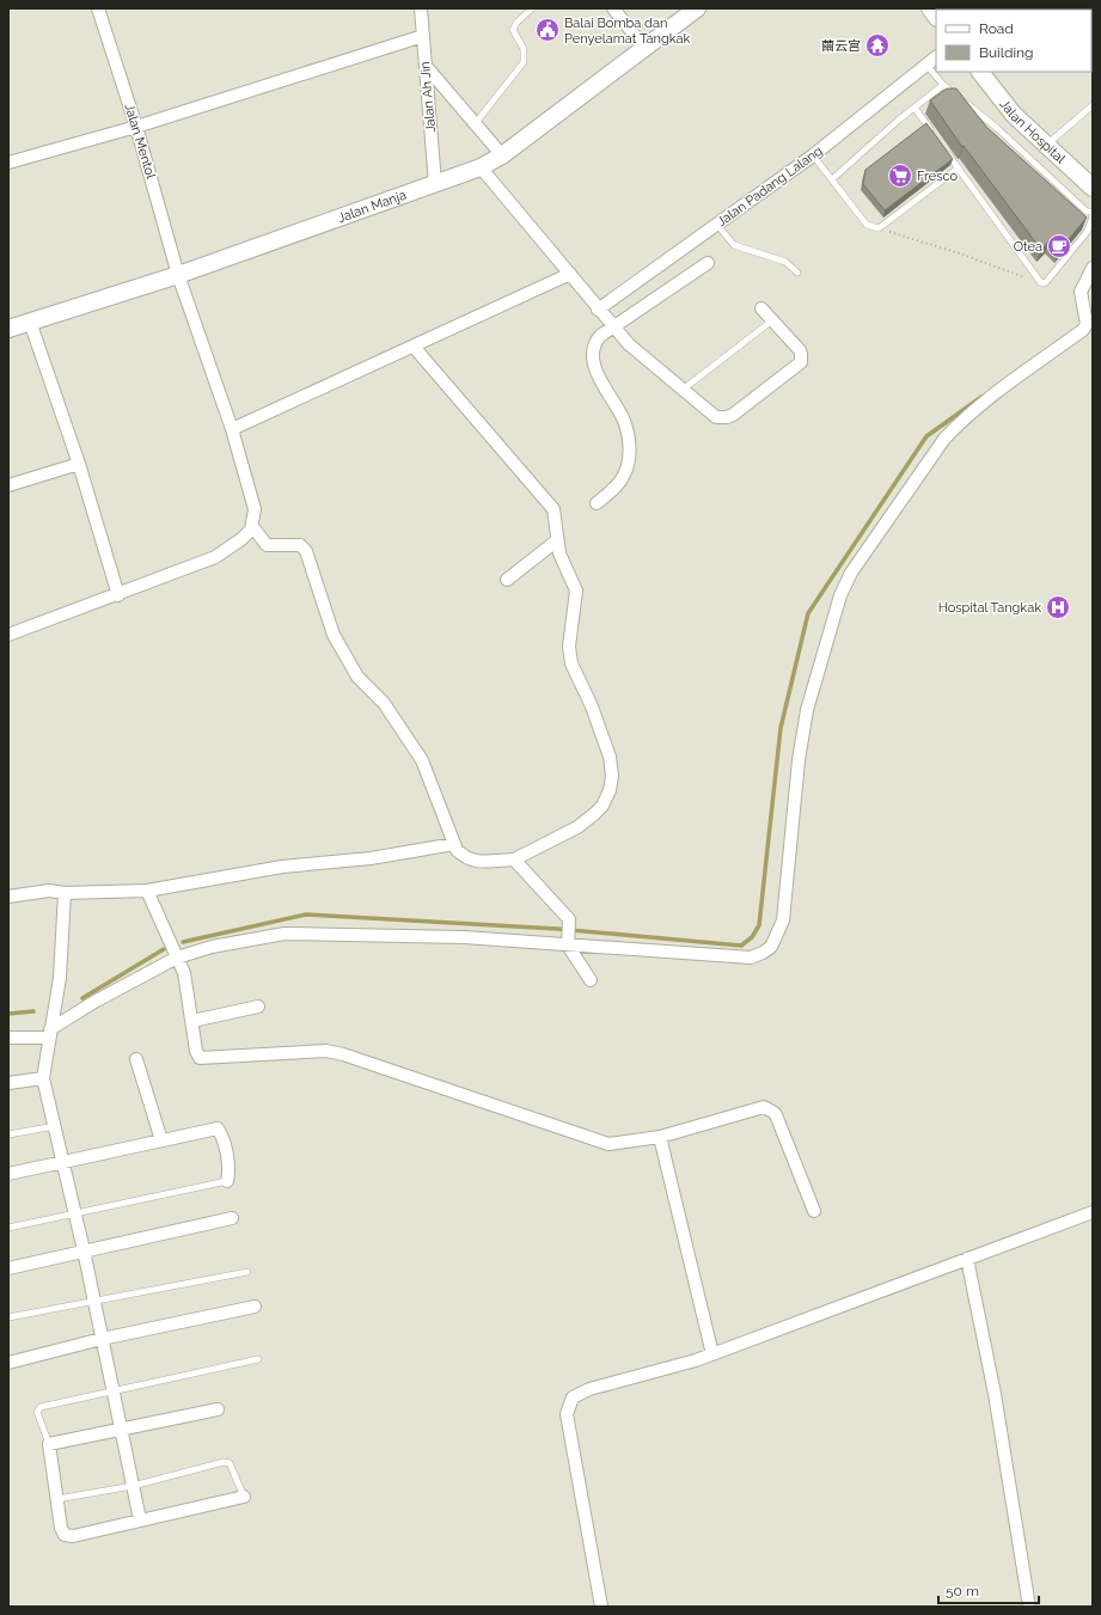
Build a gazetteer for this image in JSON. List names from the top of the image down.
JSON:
{
  "streets": {
    "street": [
      "Jalan Ah Jin",
      "Jalan Hospital",
      "Jalan Mentol",
      "Jalan Padang Lalang",
      "Jalan Manja"
    ]
  },
  "crossings": [
    ["Jalan Ah Jin", "Jalan Manja"],
    ["Jalan Mentol", "Jalan Manja"]
  ],
  "places": {
    "public building": ["Balai Bomba dan Penyelamat Tangkak"],
    "temple": ["繭云宫"],
    "supermarket": ["Fresco"],
    "cafe": ["Otea"],
    "hospital": ["Hospital Tangkak"]
  },
  "legend": ["Road", "Building"],
  "scale_bar": "50 m"
}
